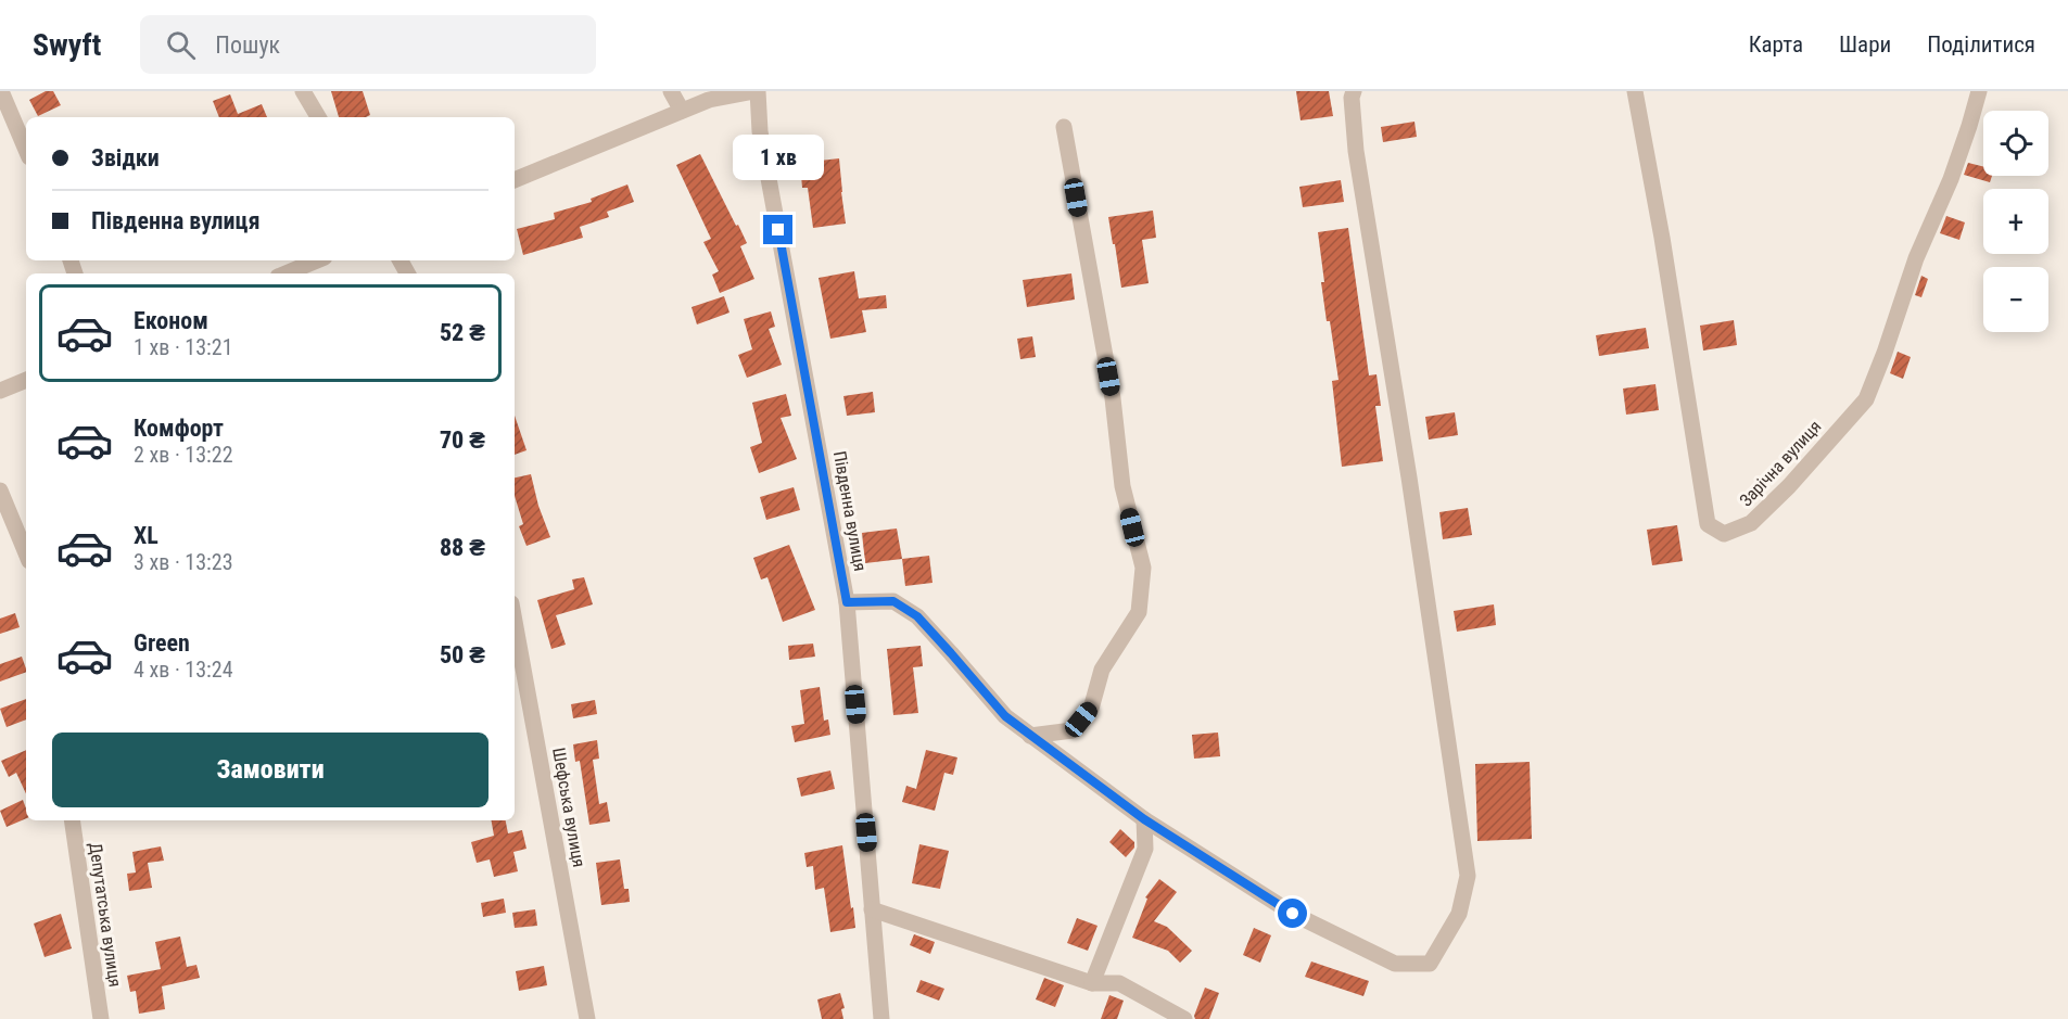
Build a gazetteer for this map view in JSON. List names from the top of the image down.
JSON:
{
  "streets": {
    "street": [
      "Зарічна вулиця",
      "Південна вулиця",
      "Шефська вулиця",
      "Депутатська вулиця"
    ]
  },
  "page": {
    "header": "Swyft",
    "search": "Пошук",
    "nav": ["Карта", "Шари", "Поділитися"],
    "map_buttons": ["+", "−"],
    "banner": ["Звідки", "Південна вулиця"],
    "bubble": "1 хв",
    "list": [
      {
        "name": "Економ",
        "note": "1 хв · 13:21",
        "value": "52 ₴"
      },
      {
        "name": "Комфорт",
        "note": "2 хв · 13:22",
        "value": "70 ₴"
      },
      {
        "name": "XL",
        "note": "3 хв · 13:23",
        "value": "88 ₴"
      },
      {
        "name": "Green",
        "note": "4 хв · 13:24",
        "value": "50 ₴"
      }
    ],
    "buttons": "Замовити"
  }
}
